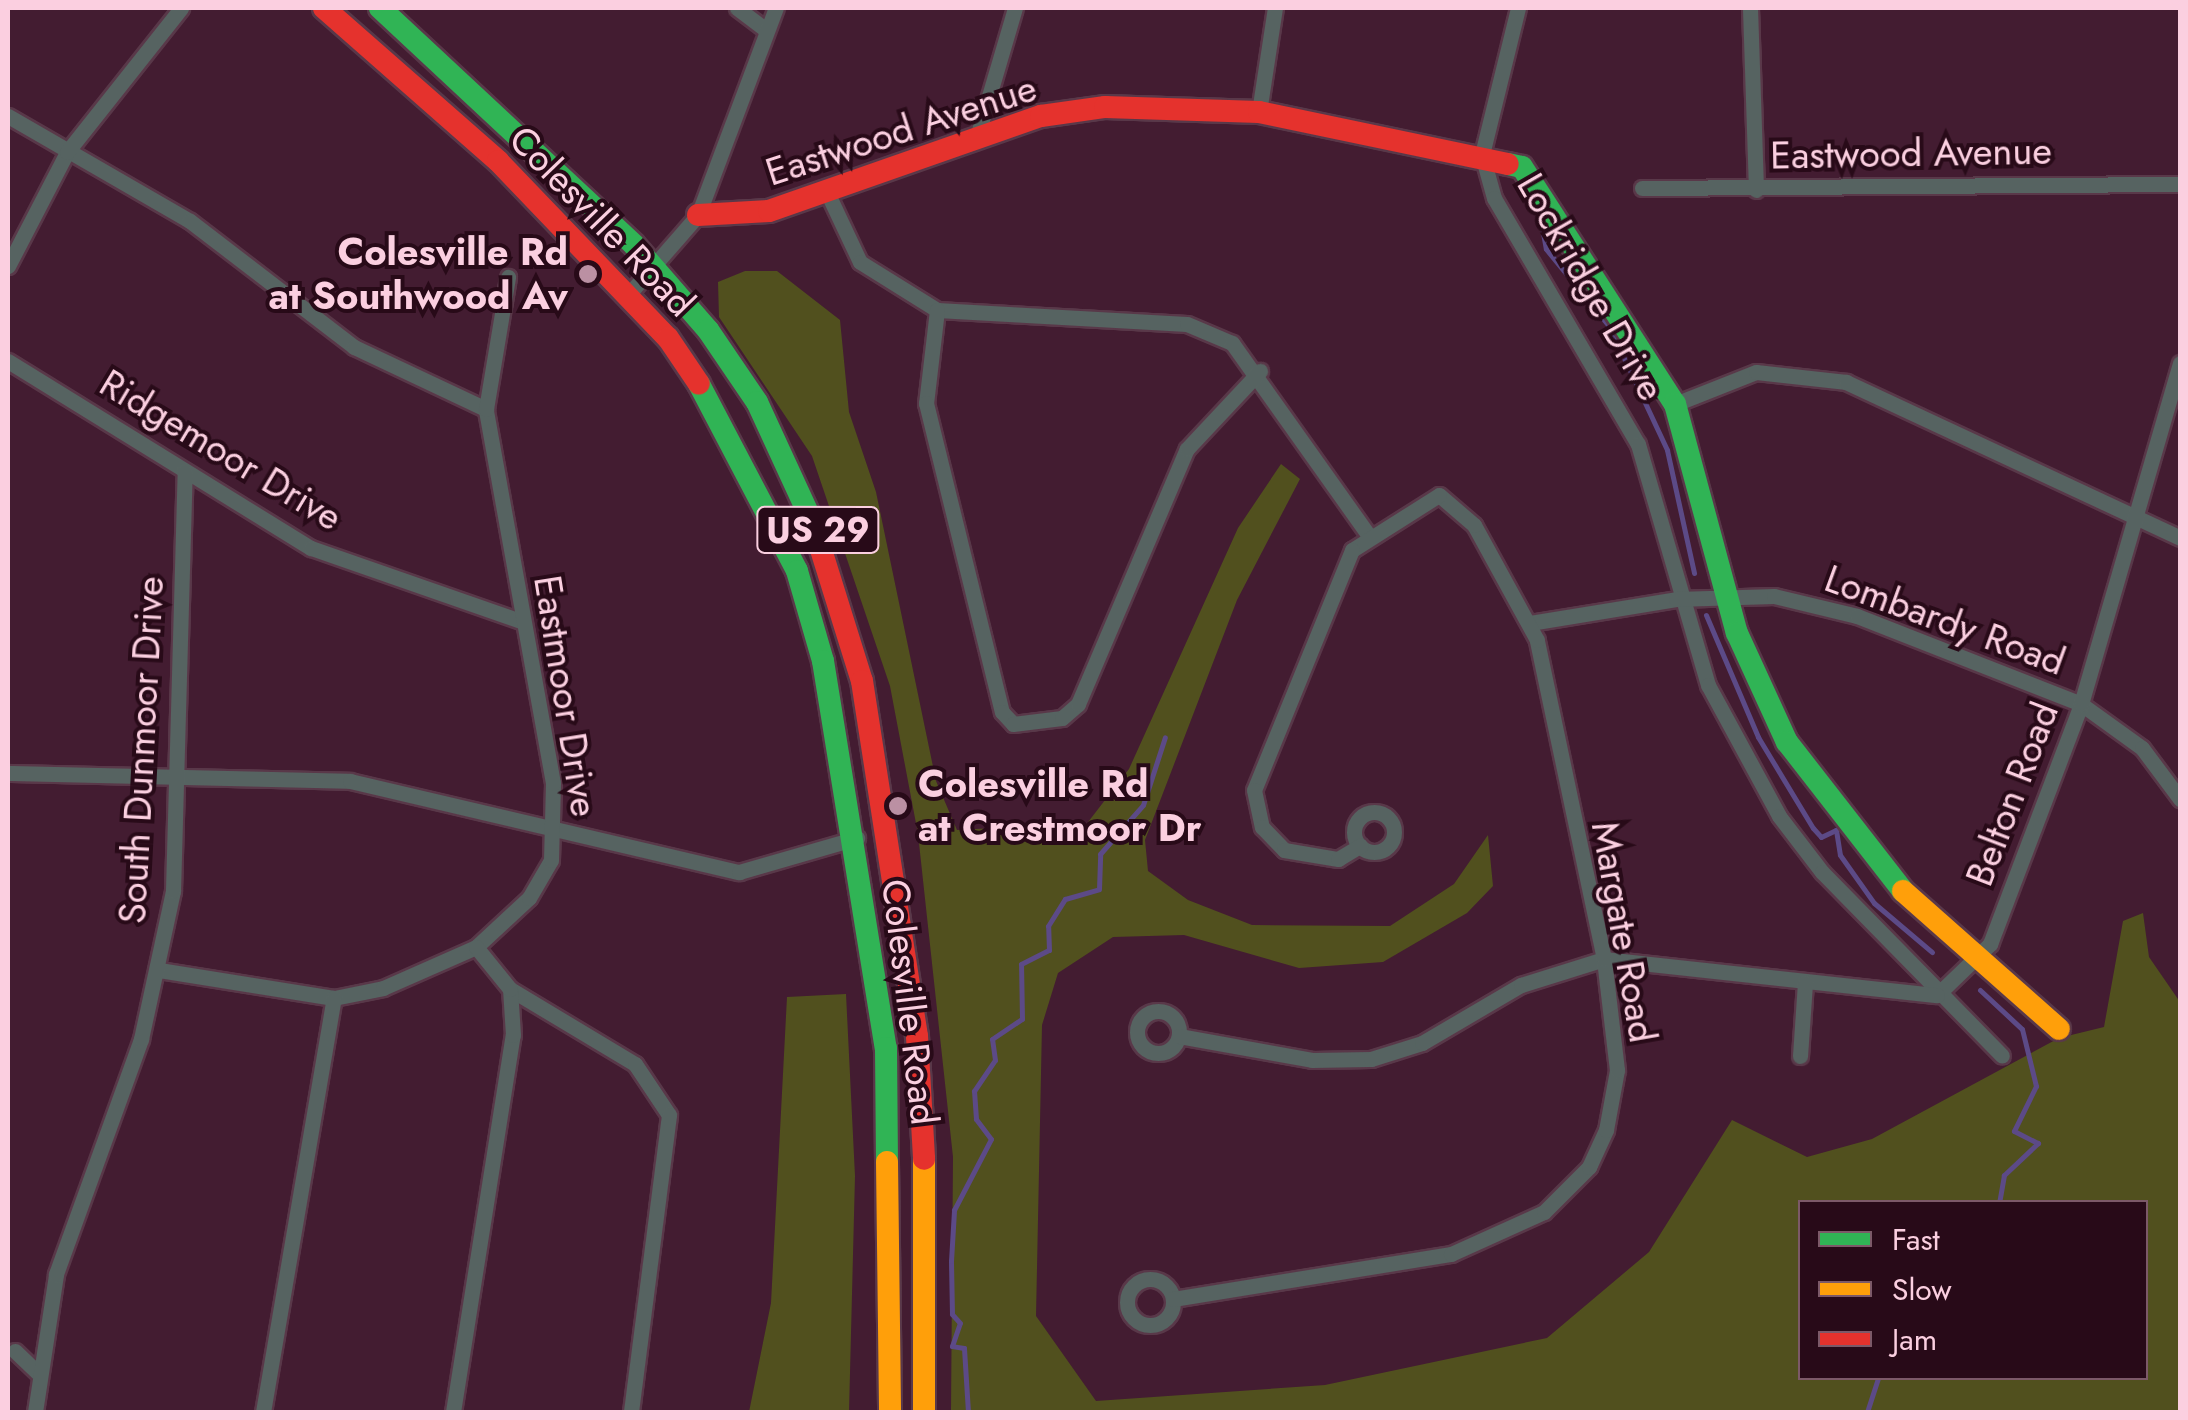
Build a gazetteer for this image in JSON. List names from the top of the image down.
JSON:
{
  "streets": {
    "main road": [
      "Eastwood Avenue",
      "Colesville Road",
      "Lockridge Drive",
      "US 29"
    ],
    "street": [
      "Ridgemoor Drive",
      "Lombardy Road",
      "Eastmoor Drive",
      "South Dunmoor Drive",
      "Belton Road",
      "Margate Road"
    ]
  },
  "crossings": [
    ["Eastwood Avenue", "Lockridge Drive"],
    ["Lockridge Drive", "Lombardy Road"],
    ["Lockridge Drive", "Belton Road"],
    ["Ridgemoor Drive", "Eastmoor Drive"],
    ["Ridgemoor Drive", "South Dunmoor Drive"],
    ["Lombardy Road", "Belton Road"],
    ["Lombardy Road", "Margate Road"]
  ],
  "places": ["Colesville Rd at Southwood Av", "Colesville Rd at Crestmoor Dr"],
  "legend": ["Fast", "Slow", "Jam"]
}
